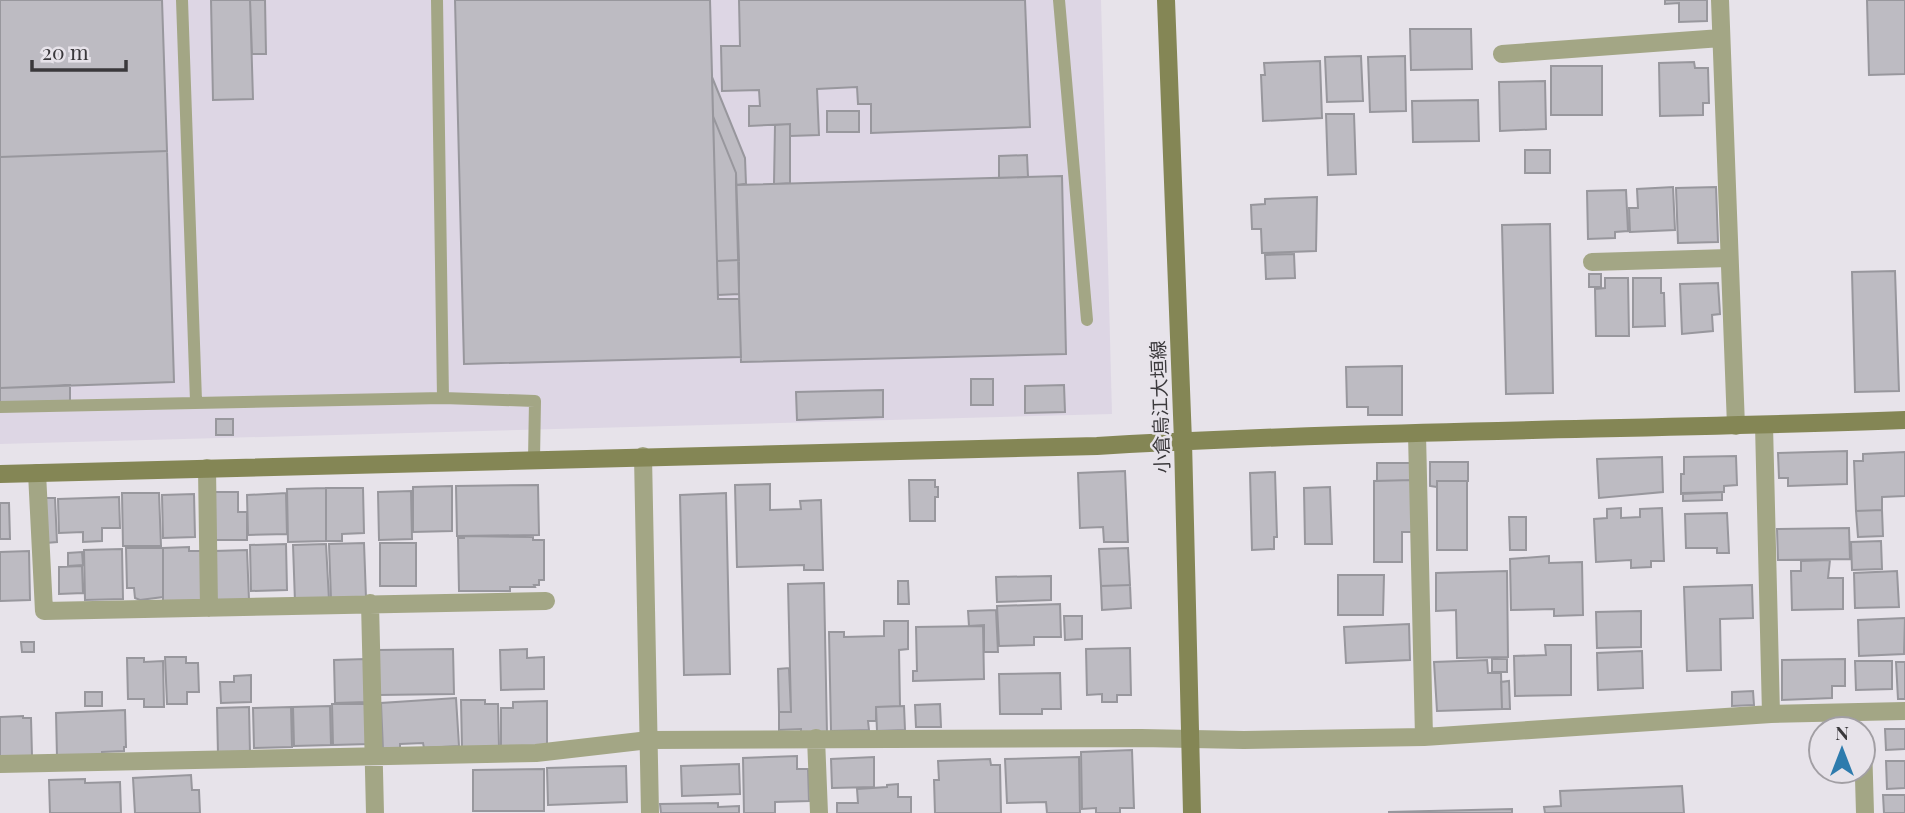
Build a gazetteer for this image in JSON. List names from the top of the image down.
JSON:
{
  "streets": {
    "street": ["小倉烏江大垣線"]
  },
  "scale_bar": "20 m",
  "north": "top"
}
